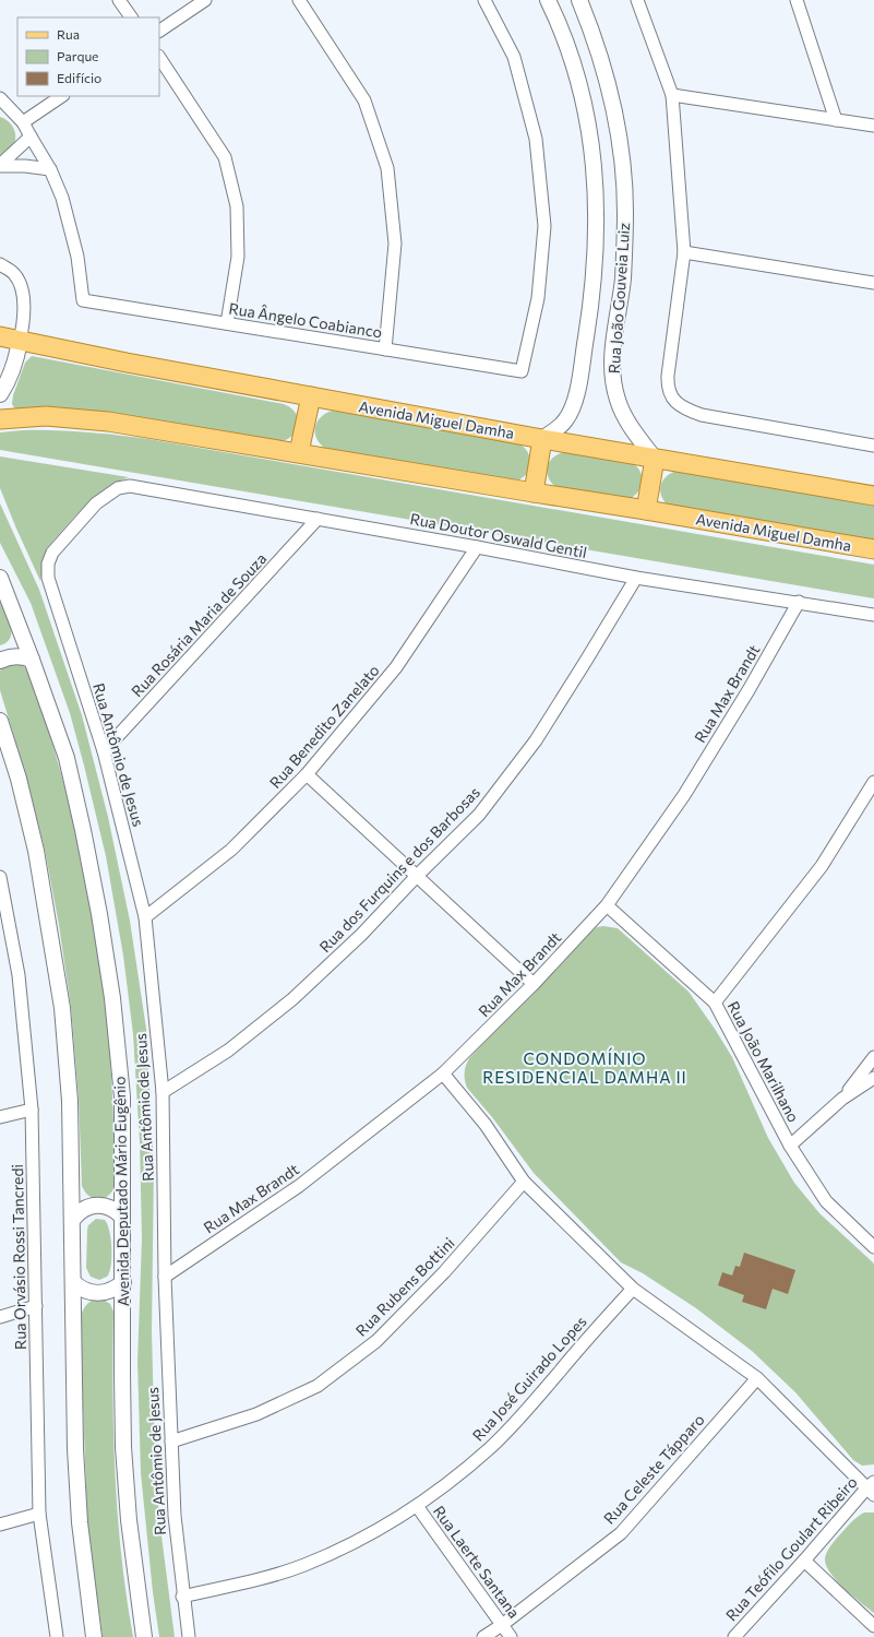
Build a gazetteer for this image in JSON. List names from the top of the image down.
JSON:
{
  "streets": {
    "main road": ["Avenida Miguel Damha"],
    "street": [
      "Rua João Gouveia Luiz",
      "Rua Ângelo Coabianco",
      "Rua Doutor Oswald Gentil",
      "Rua Rosária Maria de Souza",
      "Rua Max Brandt",
      "Rua Benedito Zanelato",
      "Rua Antômio de Jesus",
      "Rua dos Furquins e dos Barbosas",
      "Rua João Marilhano",
      "Avenida Deputado Mário Eugênio",
      "Rua Orvásio Rossi Tancredi",
      "Rua Rubens Bottini",
      "Rua José Guirado Lopes",
      "Rua Celeste Tápparo",
      "Rua Teófilo Goulart Ribeiro",
      "Rua Laerte Santana"
    ]
  },
  "crossings": [
    ["Rua João Gouveia Luiz", "Avenida Miguel Damha"],
    ["Rua Doutor Oswald Gentil", "Rua Rosária Maria de Souza"],
    ["Rua Doutor Oswald Gentil", "Rua Max Brandt"],
    ["Rua Doutor Oswald Gentil", "Rua Benedito Zanelato"],
    ["Rua Doutor Oswald Gentil", "Rua Antômio de Jesus"],
    ["Rua Doutor Oswald Gentil", "Rua dos Furquins e dos Barbosas"],
    ["Rua Rosária Maria de Souza", "Rua Antômio de Jesus"],
    ["Rua Max Brandt", "Rua Antômio de Jesus"],
    ["Rua Max Brandt", "Rua João Marilhano"],
    ["Rua Benedito Zanelato", "Rua Antômio de Jesus"],
    ["Rua Antômio de Jesus", "Rua dos Furquins e dos Barbosas"],
    ["Rua Antômio de Jesus", "Rua Rubens Bottini"],
    ["Rua Antômio de Jesus", "Rua José Guirado Lopes"],
    ["Rua José Guirado Lopes", "Rua Laerte Santana"],
    ["Rua Celeste Tápparo", "Rua Laerte Santana"]
  ],
  "districts": ["CONDOMÍNIO RESIDENCIAL DAMHA II"],
  "legend": ["Rua", "Parque", "Edifício"]
}
